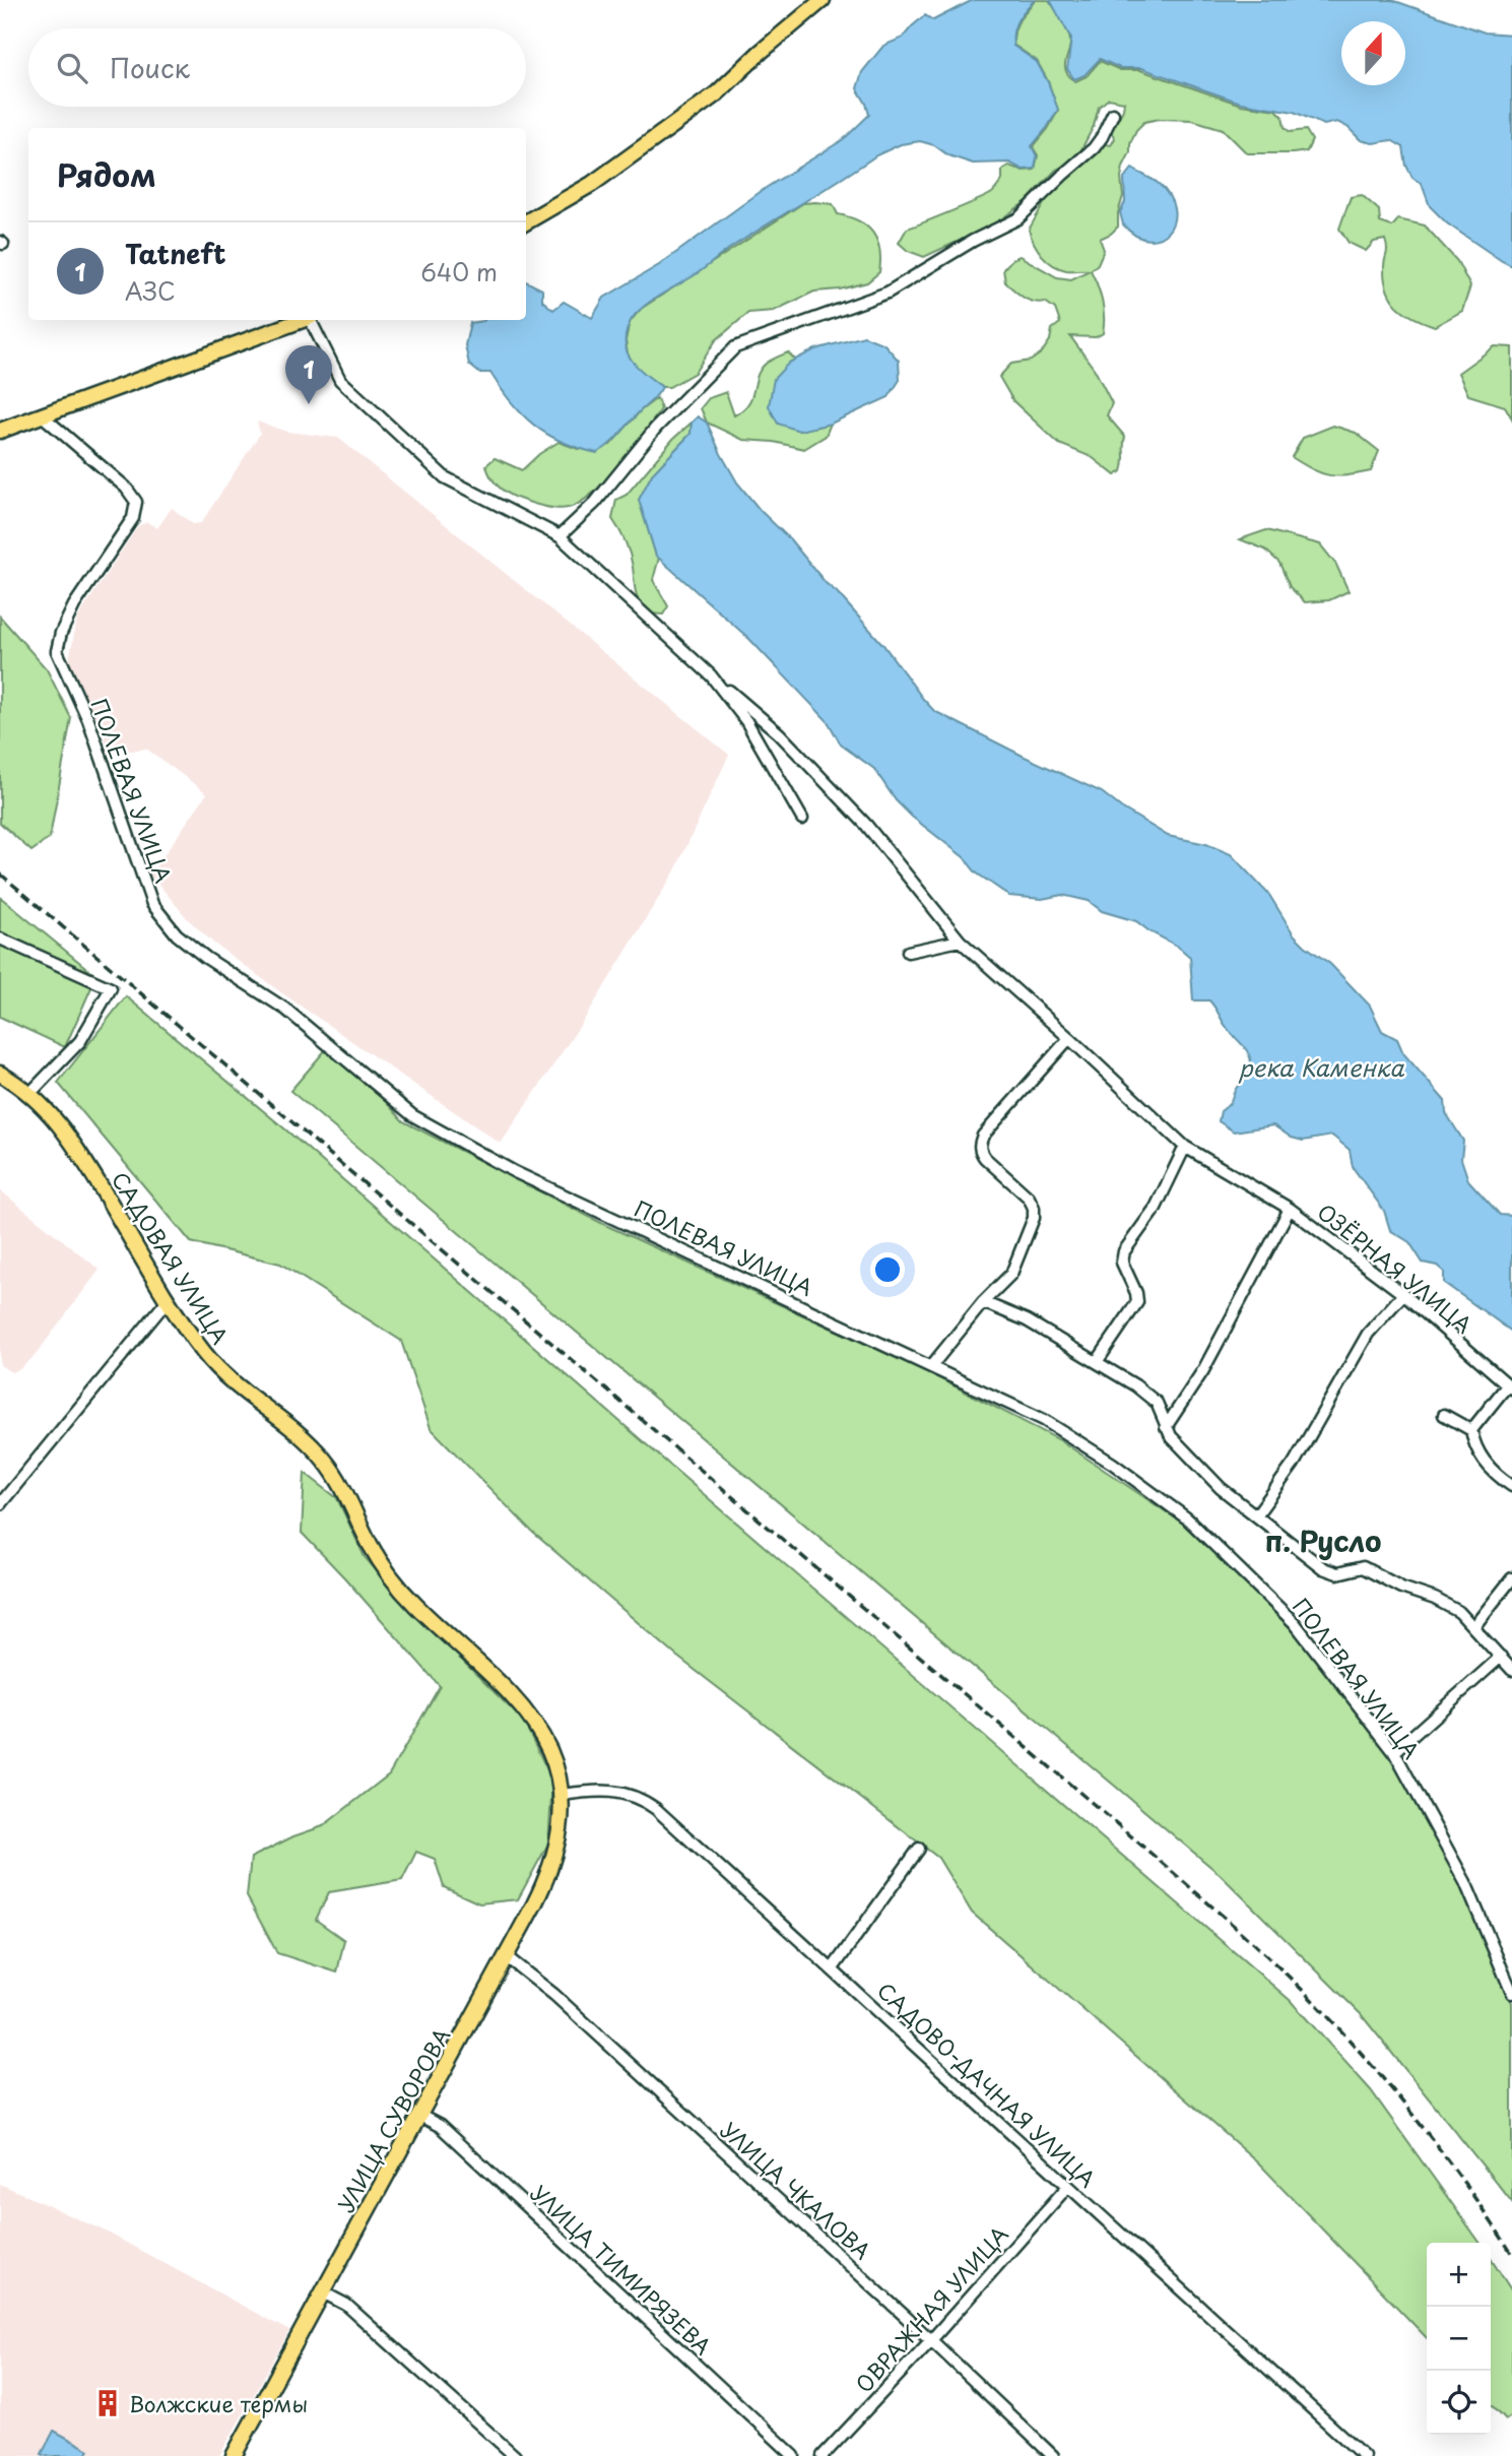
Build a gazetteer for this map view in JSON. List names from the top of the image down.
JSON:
{
  "streets": {
    "main road": ["САДОВАЯ УЛИЦА", "УЛИЦА СУВОРОВА"],
    "street": [
      "ПОЛЕВАЯ УЛИЦА",
      "ОЗЁРНАЯ УЛИЦА",
      "САДОВО-ДАЧНАЯ УЛИЦА",
      "УЛИЦА ЧКАЛОВА",
      "УЛИЦА ТИМИРЯЗЕВА",
      "ОВРАЖНАЯ УЛИЦА"
    ]
  },
  "crossings": [
    ["ПОЛЕВАЯ УЛИЦА", "ОЗЁРНАЯ УЛИЦА"],
    ["САДОВАЯ УЛИЦА", "САДОВО-ДАЧНАЯ УЛИЦА"],
    ["САДОВАЯ УЛИЦА", "УЛИЦА СУВОРОВА"],
    ["САДОВО-ДАЧНАЯ УЛИЦА", "УЛИЦА СУВОРОВА"],
    ["САДОВО-ДАЧНАЯ УЛИЦА", "ОВРАЖНАЯ УЛИЦА"],
    ["УЛИЦА СУВОРОВА", "УЛИЦА ЧКАЛОВА"],
    ["УЛИЦА СУВОРОВА", "УЛИЦА ТИМИРЯЗЕВА"],
    ["УЛИЦА ЧКАЛОВА", "ОВРАЖНАЯ УЛИЦА"]
  ],
  "districts": ["п. Русло"],
  "water": ["река Каменка"],
  "places": {
    "building": ["Волжские термы"]
  },
  "north": "top",
  "page": {
    "search": "Поиск",
    "heading": "Рядом",
    "list": [
      {
        "mark": "1",
        "name": "Tatneft",
        "note": "АЗС",
        "value": "640 m"
      }
    ],
    "pins": "1",
    "map_buttons": ["+", "−"]
  }
}
